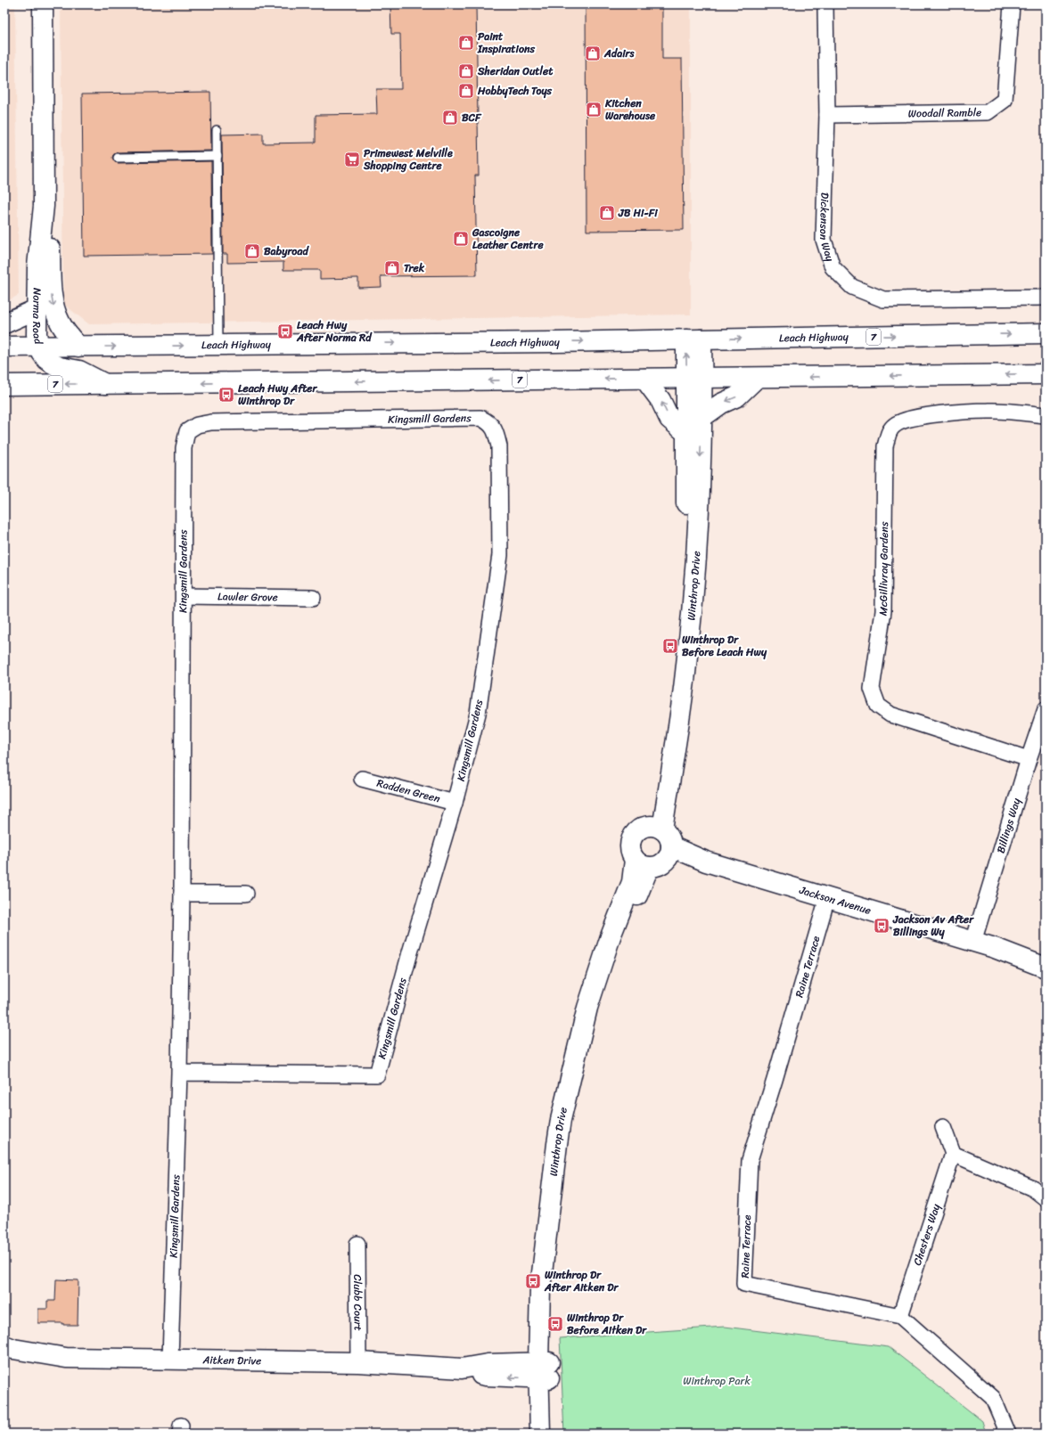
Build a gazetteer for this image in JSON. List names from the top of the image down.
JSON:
{
  "streets": {
    "main road": [
      "Norma Road",
      "7",
      "Leach Highway",
      "Winthrop Drive",
      "Jackson Avenue",
      "Aitken Drive"
    ],
    "street": [
      "Woodall Ramble",
      "Dickenson Way",
      "Kingsmill Gardens",
      "McGillivray Gardens",
      "Lawler Grove",
      "Radden Green",
      "Billings Way",
      "Raine Terrace",
      "Chesters Way",
      "Clubb Court"
    ]
  },
  "crossings": [
    ["Woodall Ramble", "Dickenson Way"],
    ["Norma Road", "7"],
    ["Norma Road", "Leach Highway"],
    ["7", "Winthrop Drive"],
    ["Leach Highway", "Winthrop Drive"],
    ["Kingsmill Gardens", "Lawler Grove"],
    ["Kingsmill Gardens", "Radden Green"],
    ["Kingsmill Gardens", "Aitken Drive"],
    ["McGillivray Gardens", "Billings Way"],
    ["Winthrop Drive", "Jackson Avenue"],
    ["Winthrop Drive", "Aitken Drive"],
    ["Billings Way", "Jackson Avenue"],
    ["Jackson Avenue", "Raine Terrace"],
    ["Raine Terrace", "Chesters Way"],
    ["Clubb Court", "Aitken Drive"]
  ],
  "parks": ["Winthrop Park"],
  "places": {
    "shop": [
      "Paint Inspirations",
      "Adairs",
      "Sheridan Outlet",
      "HobbyTech Toys",
      "Kitchen Warehouse",
      "BCF",
      "JB Hi-Fi",
      "Gascoigne Leather Centre",
      "Babyroad",
      "Trek"
    ],
    "supermarket": ["Primewest Melville Shopping Centre"],
    "bus stop": [
      "Leach Hwy After Norma Rd",
      "Leach Hwy After Winthrop Dr",
      "Winthrop Dr Before Leach Hwy",
      "Jackson Av After Billings Wy",
      "Winthrop Dr After Aitken Dr",
      "Winthrop Dr Before Aitken Dr"
    ]
  }
}
